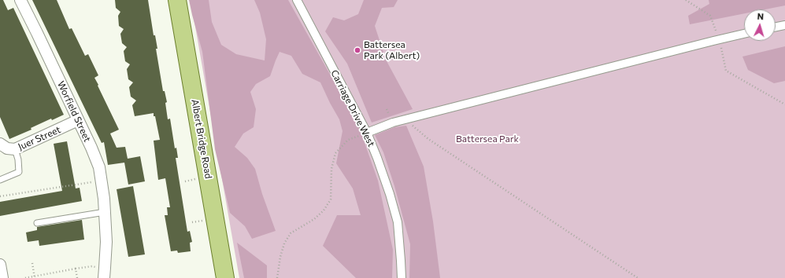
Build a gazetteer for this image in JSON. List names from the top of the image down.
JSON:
{
  "streets": {
    "main road": ["Albert Bridge Road"],
    "street": ["Carriage Drive West", "Worfield Street", "Juer Street"]
  },
  "crossings": [
    ["Worfield Street", "Juer Street"]
  ],
  "parks": ["Battersea Park"],
  "places": ["Battersea Park (Albert)"],
  "north": "top"
}
